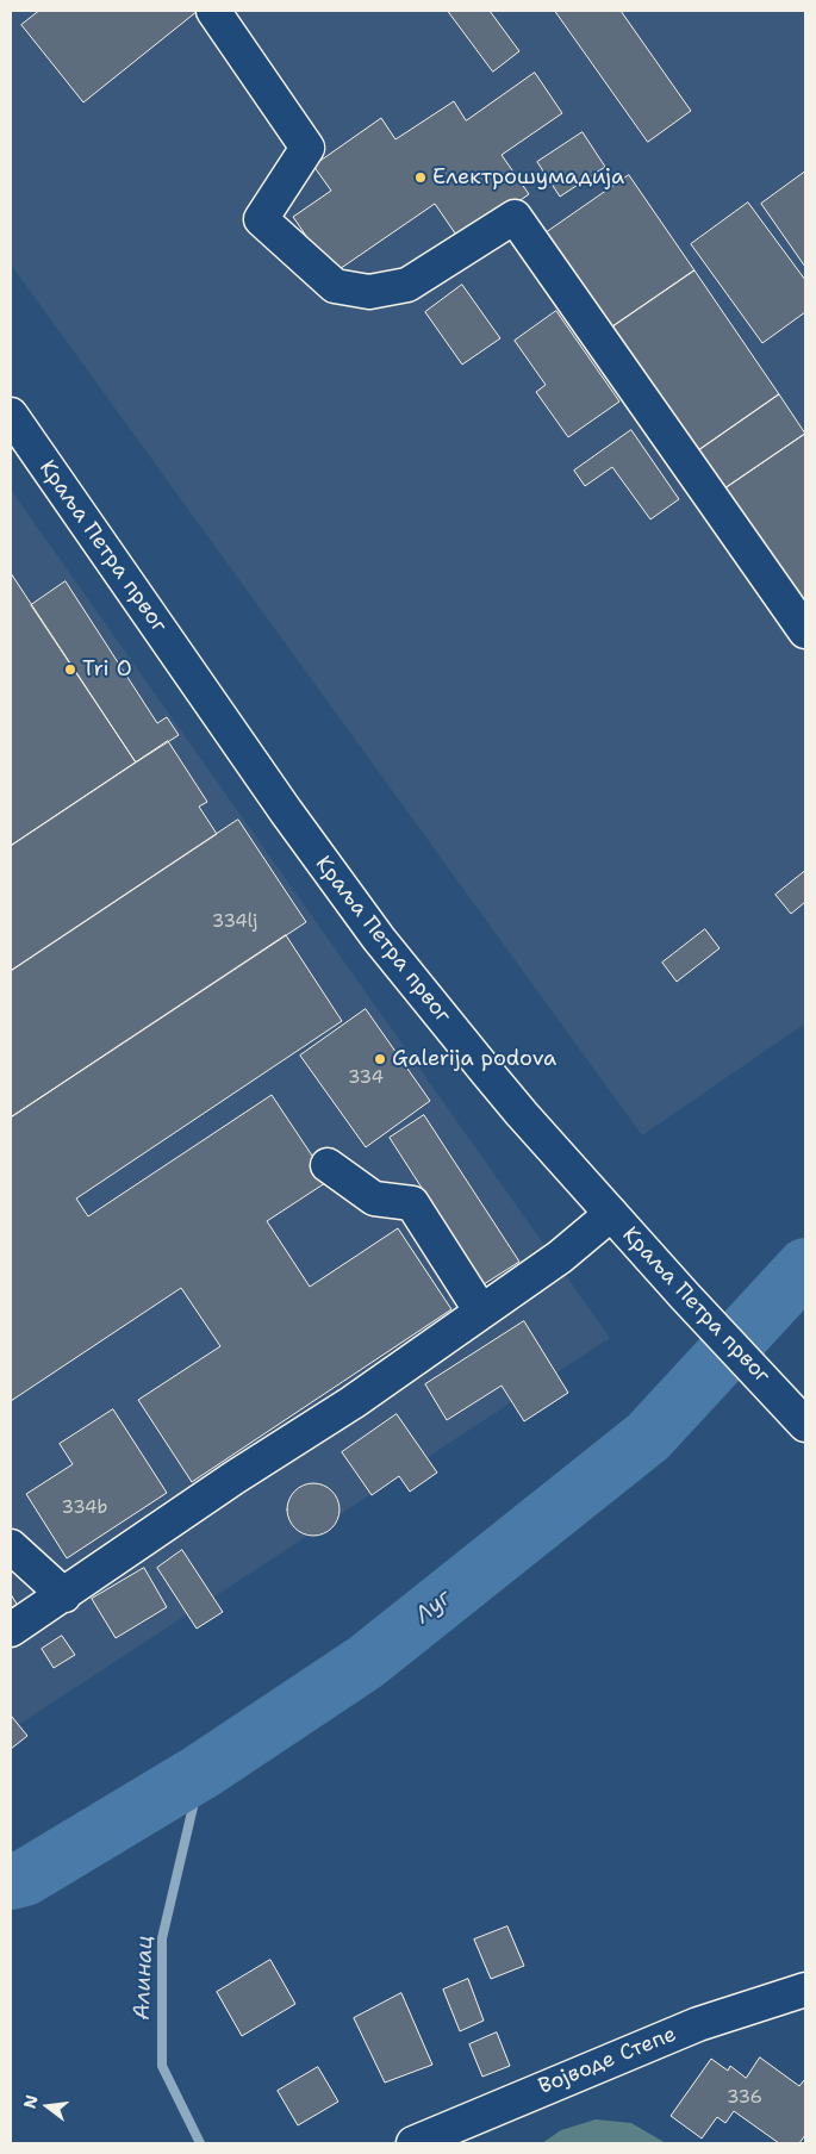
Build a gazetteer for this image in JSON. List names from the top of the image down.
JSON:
{
  "streets": {
    "main road": ["Краља Петра првог", "Војводе Степе"]
  },
  "water": ["Луг", "Алинац"],
  "places": ["Електрошумадија", "Tri O", "Galerija podova"],
  "house_numbers": [
    "334lj",
    "334",
    "334b",
    "336"
  ],
  "north": "left"
}
